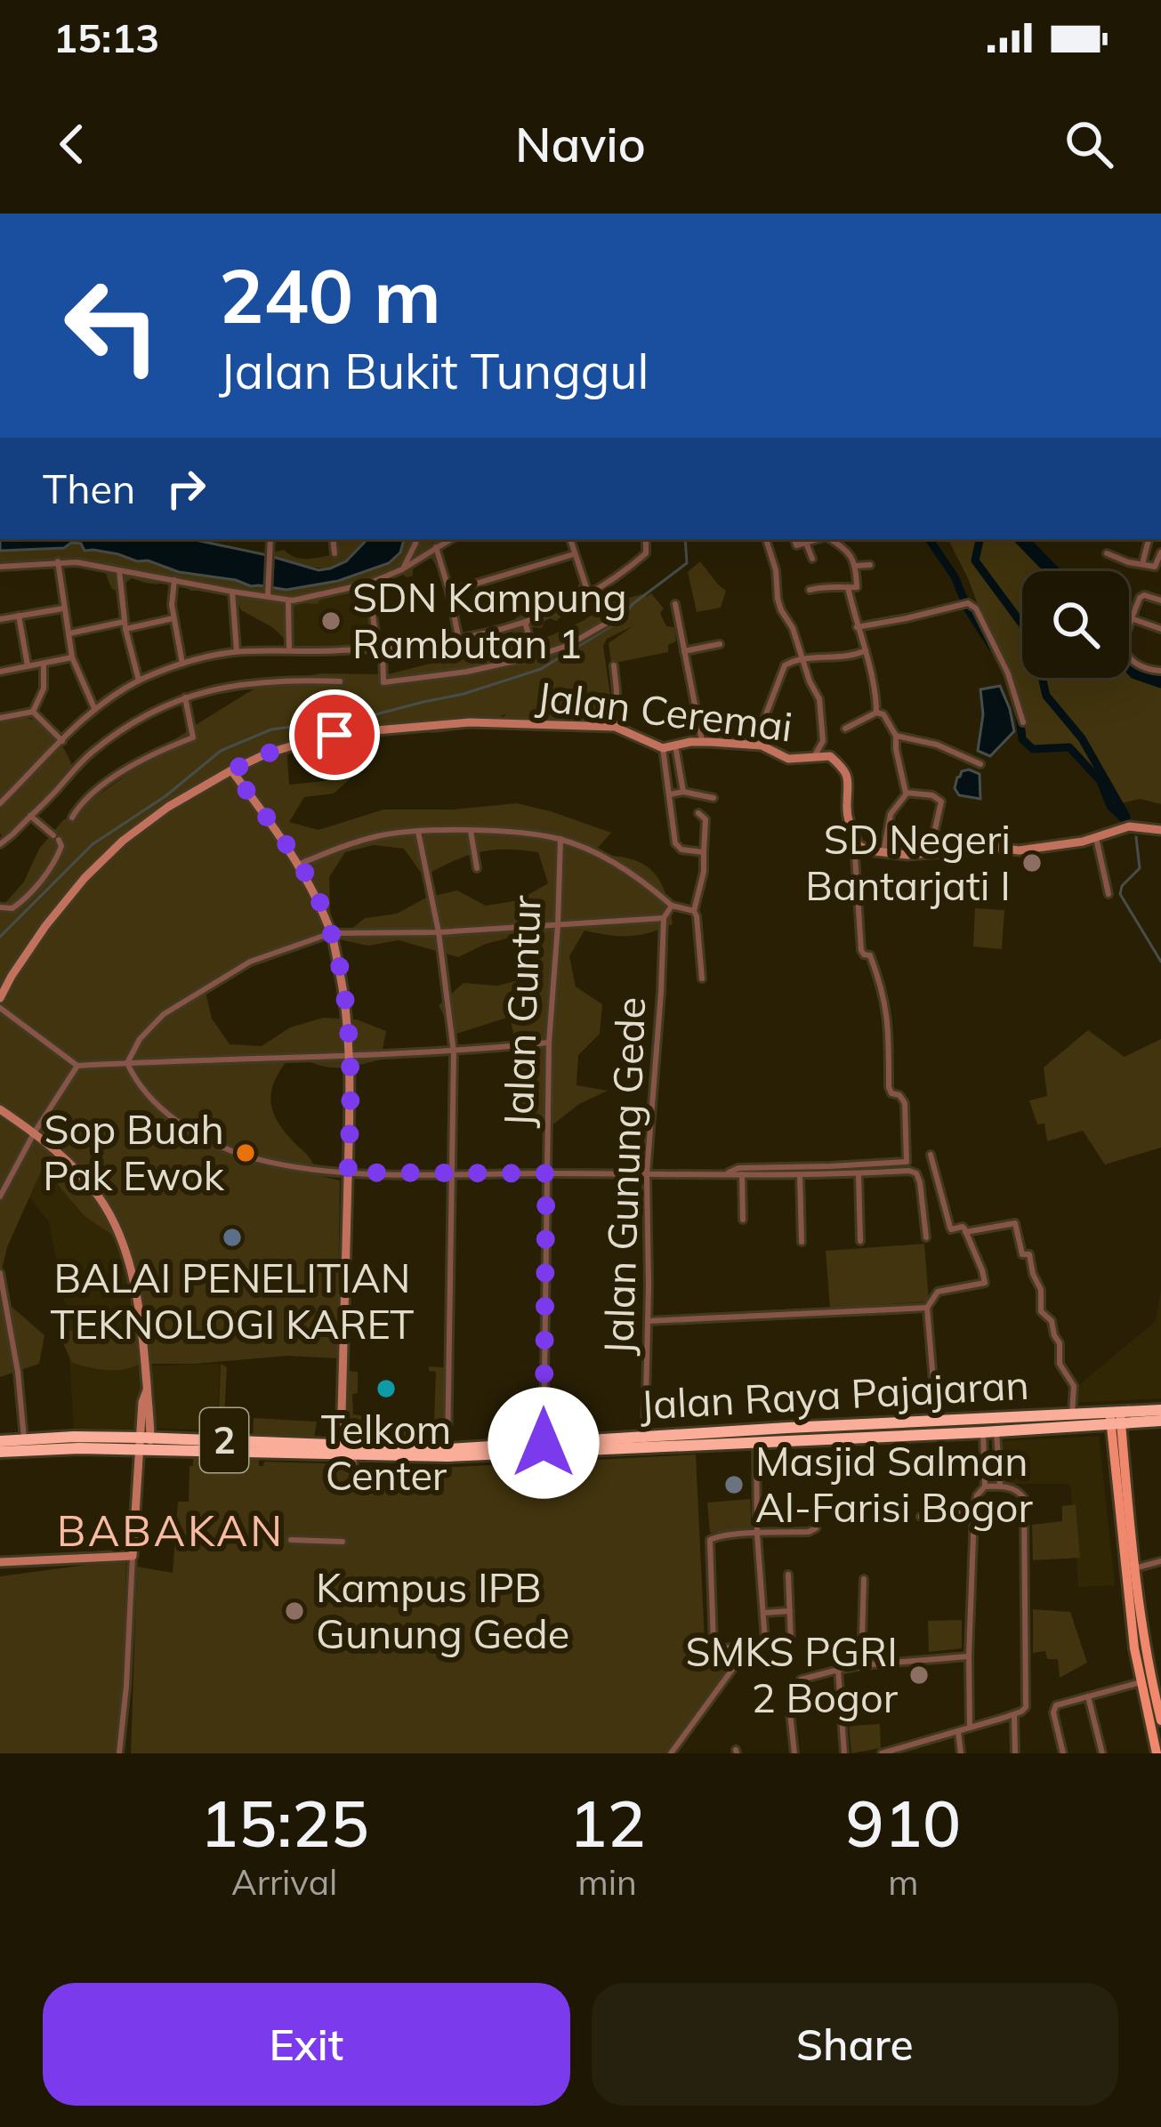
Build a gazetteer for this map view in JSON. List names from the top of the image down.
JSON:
{
  "streets": {
    "highway": ["Jalan Raya Pajajaran", "2"],
    "street": ["Jalan Ceremai", "Jalan Guntur", "Jalan Gunung Gede"]
  },
  "crossings": [
    ["Jalan Guntur", "Jalan Raya Pajajaran"],
    ["Jalan Gunung Gede", "Jalan Raya Pajajaran"],
    ["Jalan Raya Pajajaran", "2"]
  ],
  "districts": ["BABAKAN"],
  "places": [
    "SDN Kampung Rambutan 1",
    "SD Negeri Bantarjati I",
    "Sop Buah Pak Ewok",
    "BALAI PENELITIAN TEKNOLOGI KARET",
    "Telkom Center",
    "Masjid Salman Al-Farisi Bogor",
    "Kampus IPB Gunung Gede",
    "SMKS PGRI 2 Bogor"
  ],
  "page": {
    "status": "15:13",
    "header": "Navio",
    "turn": ["240 m", "Jalan Bukit Tunggul"],
    "then": "Then",
    "eta": [
      "15:25",
      "Arrival",
      "12",
      "min",
      "910",
      "m"
    ],
    "buttons": ["Exit", "Share"]
  }
}
